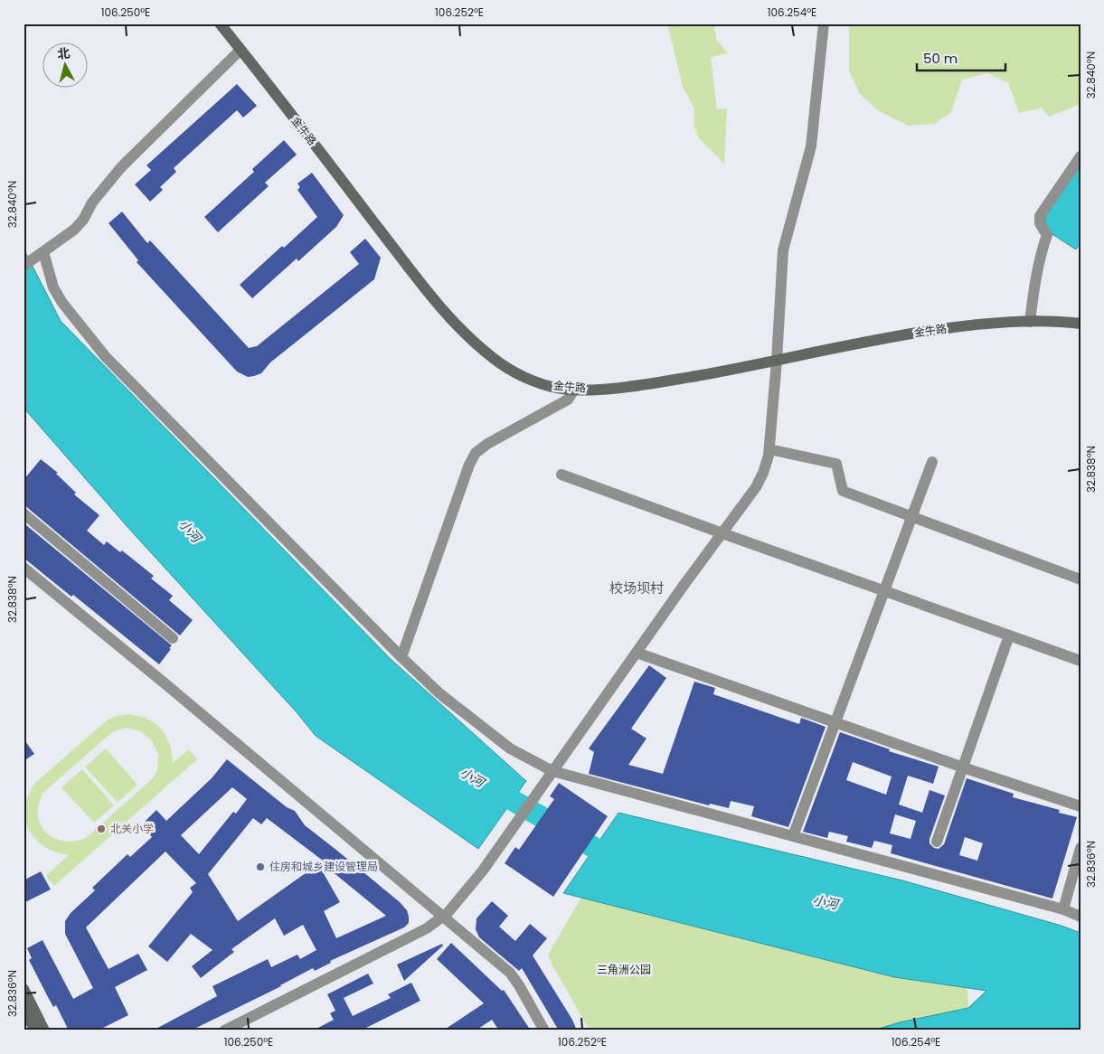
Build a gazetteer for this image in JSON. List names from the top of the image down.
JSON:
{
  "streets": {
    "main road": ["金牛路"]
  },
  "districts": ["校场坝村"],
  "water": ["小河"],
  "parks": ["三角洲公园"],
  "places": ["北关小学", "住房和城乡建设管理局"],
  "scale_bar": "50 m",
  "north": "top",
  "coordinates": [
    "106.250°E",
    "106.252°E",
    "106.254°E",
    "32.840°N",
    "32.838°N",
    "32.836°N"
  ]
}
